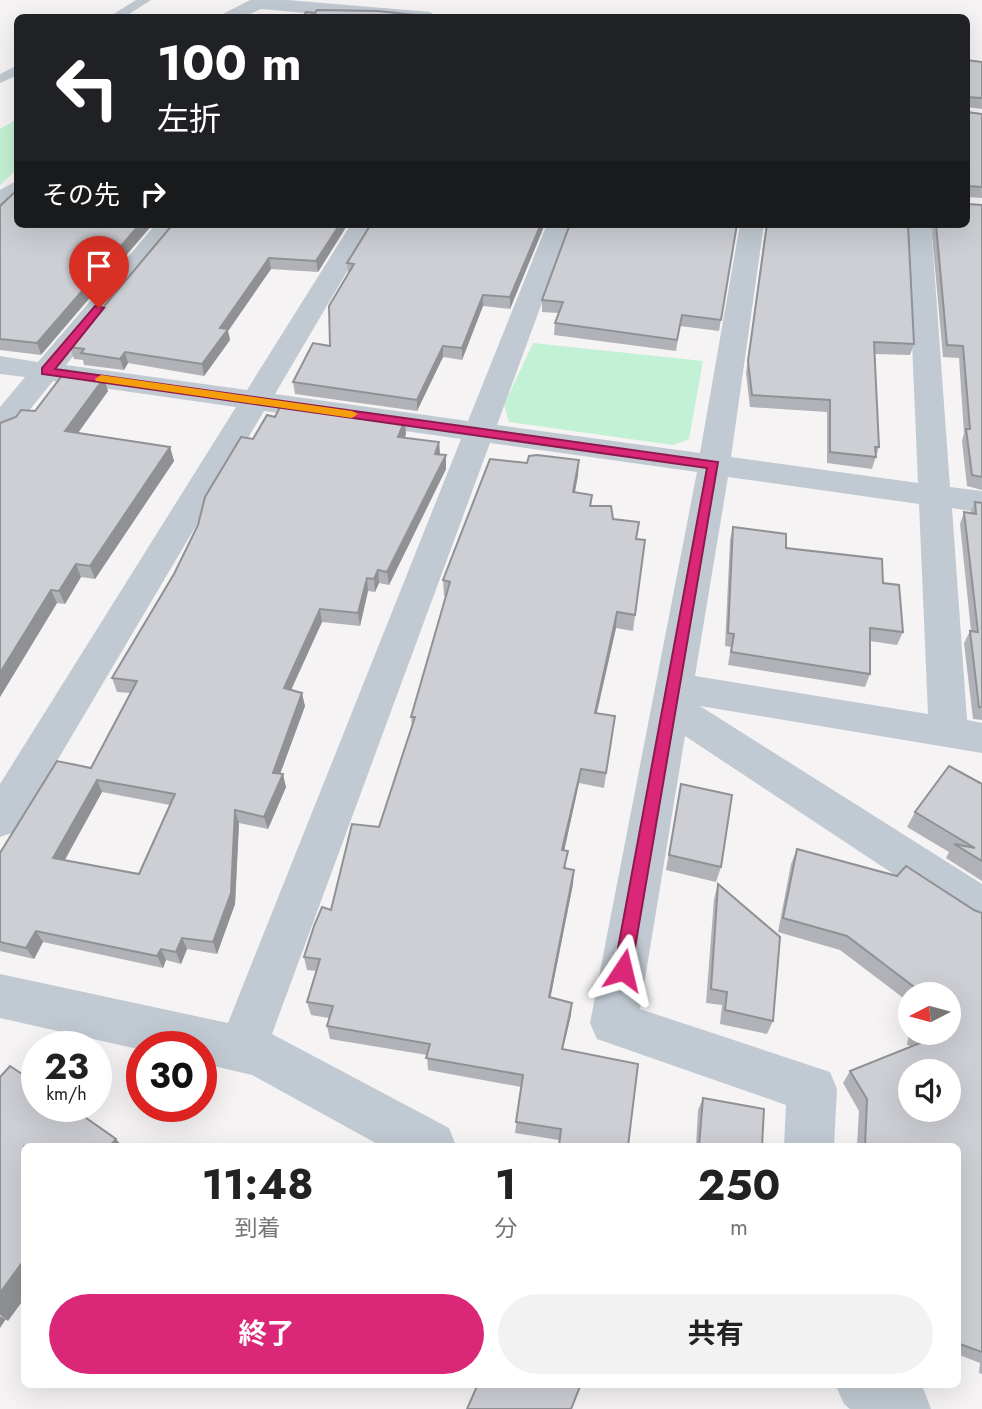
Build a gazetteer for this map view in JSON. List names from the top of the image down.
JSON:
{
  "north": "left",
  "page": {
    "turn": ["100 m", "左折"],
    "then": "その先",
    "speed": "23 km/h",
    "limit": "30",
    "eta": [
      "11:48",
      "到着",
      "1",
      "分",
      "250",
      "m"
    ],
    "buttons": ["終了", "共有"]
  }
}
